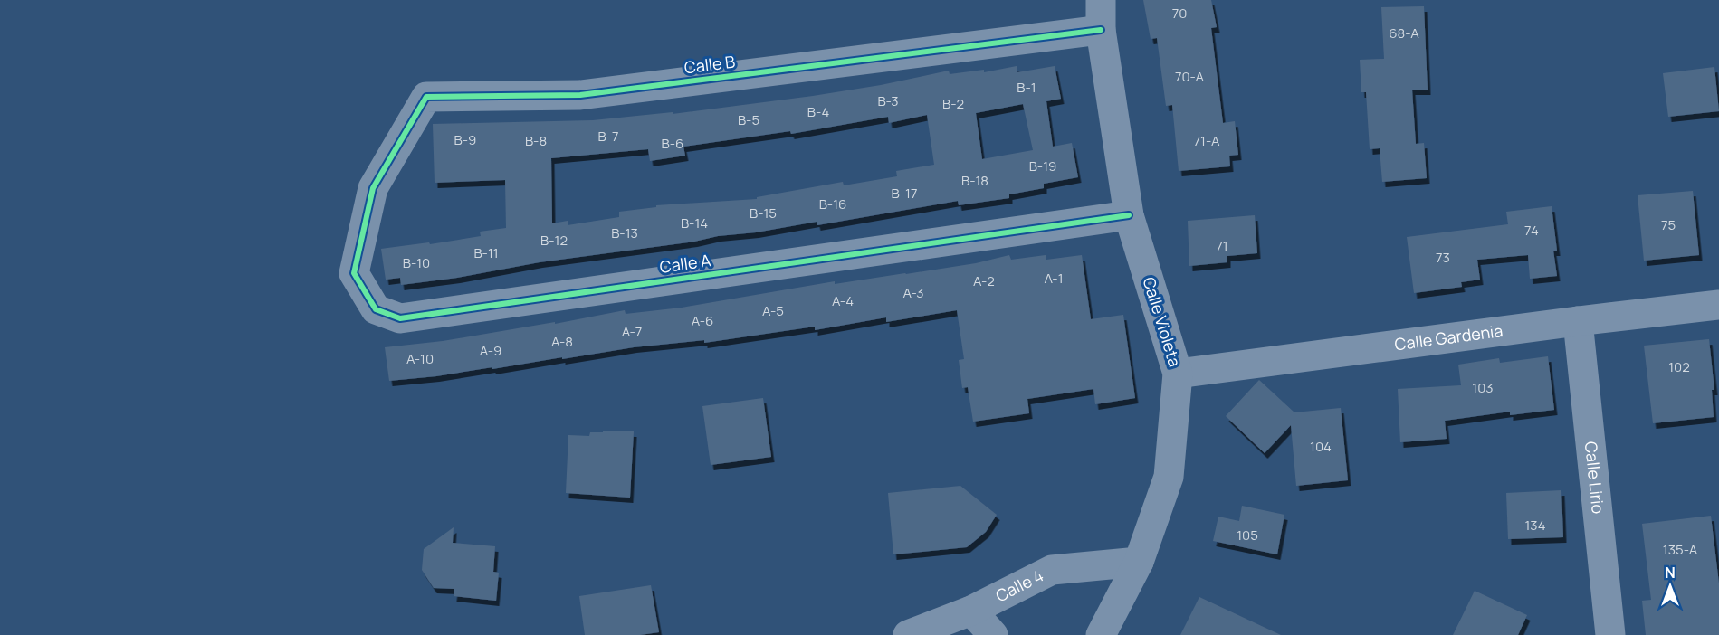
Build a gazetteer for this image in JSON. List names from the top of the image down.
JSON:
{
  "streets": {
    "street": [
      "Calle B",
      "Calle A",
      "Calle Violeta",
      "Calle Gardenia",
      "Calle Lirio",
      "Calle 4"
    ]
  },
  "crossings": [
    ["Calle B", "Calle A"],
    ["Calle B", "Calle Violeta"],
    ["Calle A", "Calle Violeta"],
    ["Calle Violeta", "Calle Gardenia"],
    ["Calle Violeta", "Calle 4"],
    ["Calle Gardenia", "Calle Lirio"]
  ],
  "house_numbers": [
    "70",
    "68-A",
    "70-A",
    "B-1",
    "B-3",
    "B-2",
    "B-4",
    "B-5",
    "B-7",
    "B-9",
    "B-8",
    "71-A",
    "B-6",
    "B-19",
    "B-18",
    "B-17",
    "B-16",
    "B-15",
    "B-14",
    "75",
    "74",
    "B-13",
    "B-12",
    "71",
    "B-11",
    "73",
    "B-10",
    "A-1",
    "A-2",
    "A-3",
    "A-4",
    "A-5",
    "A-6",
    "A-7",
    "A-8",
    "A-9",
    "A-10",
    "102",
    "103",
    "104",
    "134",
    "105",
    "135-A"
  ],
  "north": "top"
}
